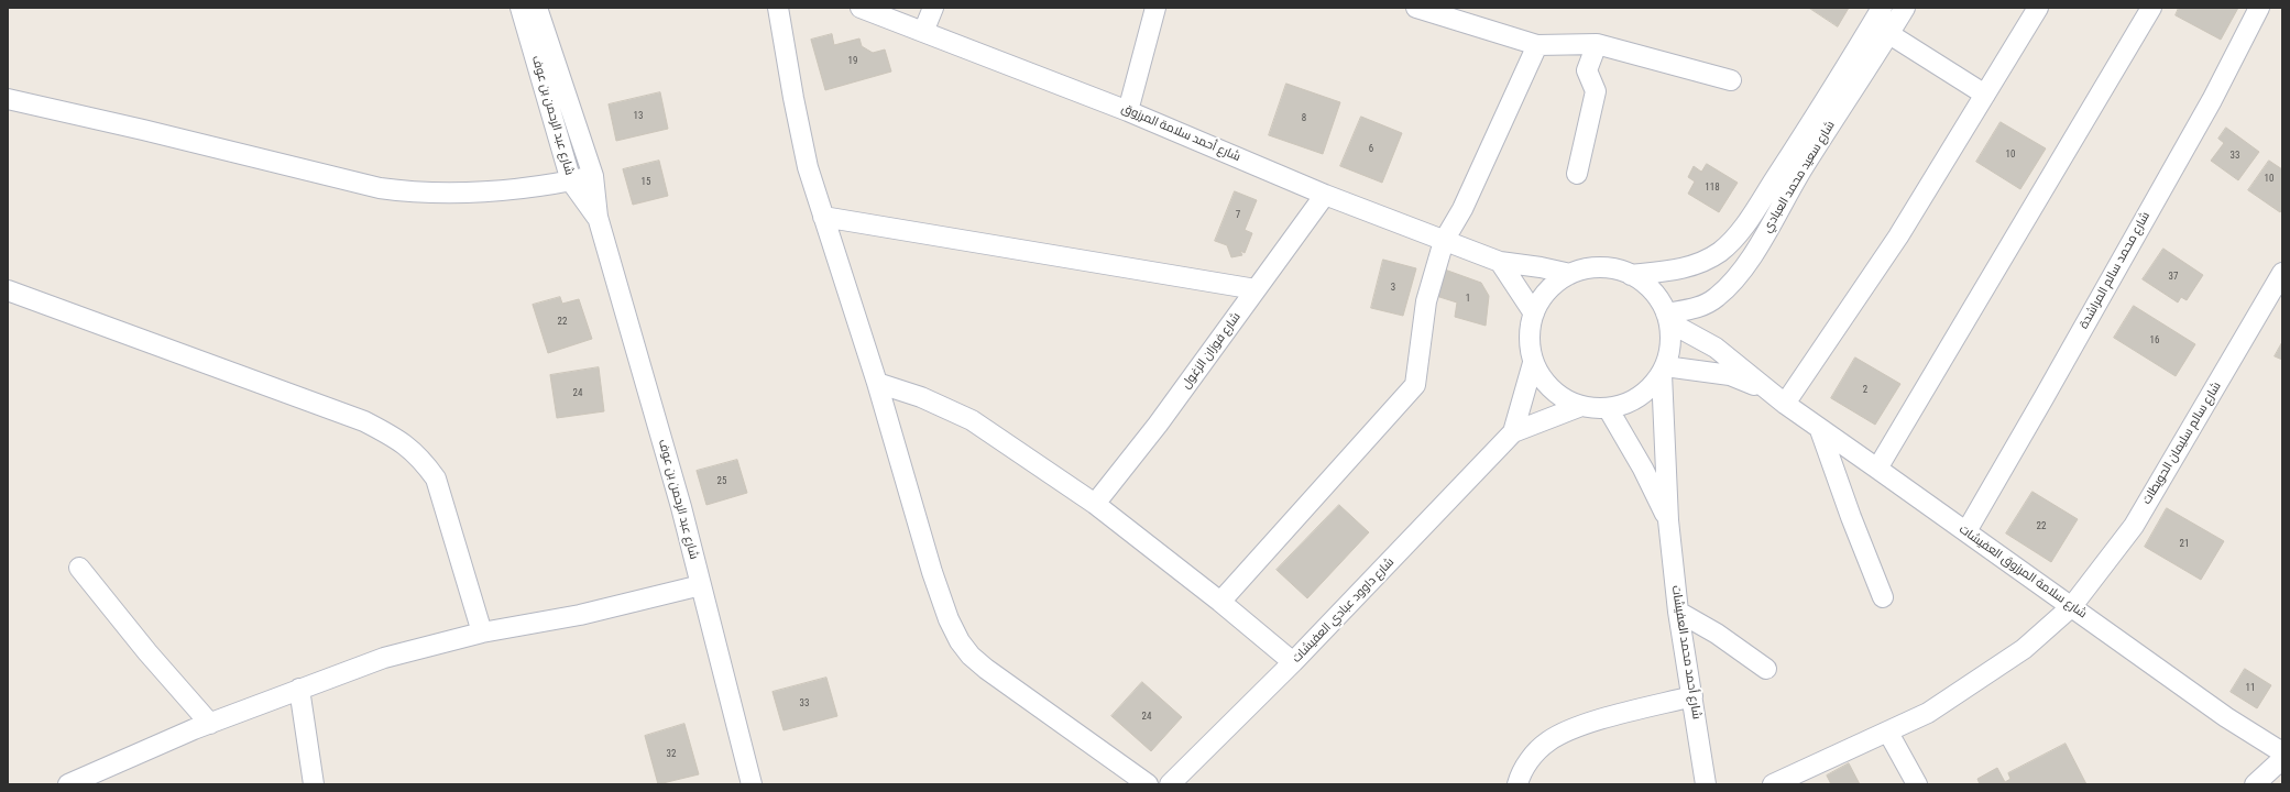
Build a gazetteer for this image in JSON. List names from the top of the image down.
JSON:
{
  "streets": {
    "street": [
      "شارع عبد الرحمن بن عوف",
      "شارع أحمد سلامة المرزوق",
      "شارع سعيد محمد العبادي",
      "شارع محمد سالم المراشدة",
      "شارع فوزان الزغول",
      "شارع سالم سليمان الحويطات",
      "شارع سلامة المرزوق العفيشات",
      "شارع داوود عبادي العفيشات",
      "شارع أحمد محمد العفيشات"
    ]
  },
  "crossings": [
    ["شارع أحمد سلامة المرزوق", "شارع سعيد محمد العبادي"],
    ["شارع أحمد سلامة المرزوق", "شارع فوزان الزغول"],
    ["شارع أحمد سلامة المرزوق", "شارع سلامة المرزوق العفيشات"],
    ["شارع أحمد سلامة المرزوق", "شارع داوود عبادي العفيشات"],
    ["شارع أحمد سلامة المرزوق", "شارع أحمد محمد العفيشات"],
    ["شارع سعيد محمد العبادي", "شارع سلامة المرزوق العفيشات"],
    ["شارع سعيد محمد العبادي", "شارع داوود عبادي العفيشات"],
    ["شارع سعيد محمد العبادي", "شارع أحمد محمد العفيشات"],
    ["شارع محمد سالم المراشدة", "شارع سلامة المرزوق العفيشات"],
    ["شارع سالم سليمان الحويطات", "شارع سلامة المرزوق العفيشات"],
    ["شارع سلامة المرزوق العفيشات", "شارع داوود عبادي العفيشات"],
    ["شارع سلامة المرزوق العفيشات", "شارع أحمد محمد العفيشات"],
    ["شارع داوود عبادي العفيشات", "شارع أحمد محمد العفيشات"]
  ],
  "house_numbers": [
    "19",
    "13",
    "8",
    "6",
    "10",
    "33",
    "10",
    "15",
    "118",
    "7",
    "37",
    "3",
    "1",
    "22",
    "16",
    "2",
    "24",
    "25",
    "22",
    "21",
    "11",
    "33",
    "24",
    "32"
  ]
}
